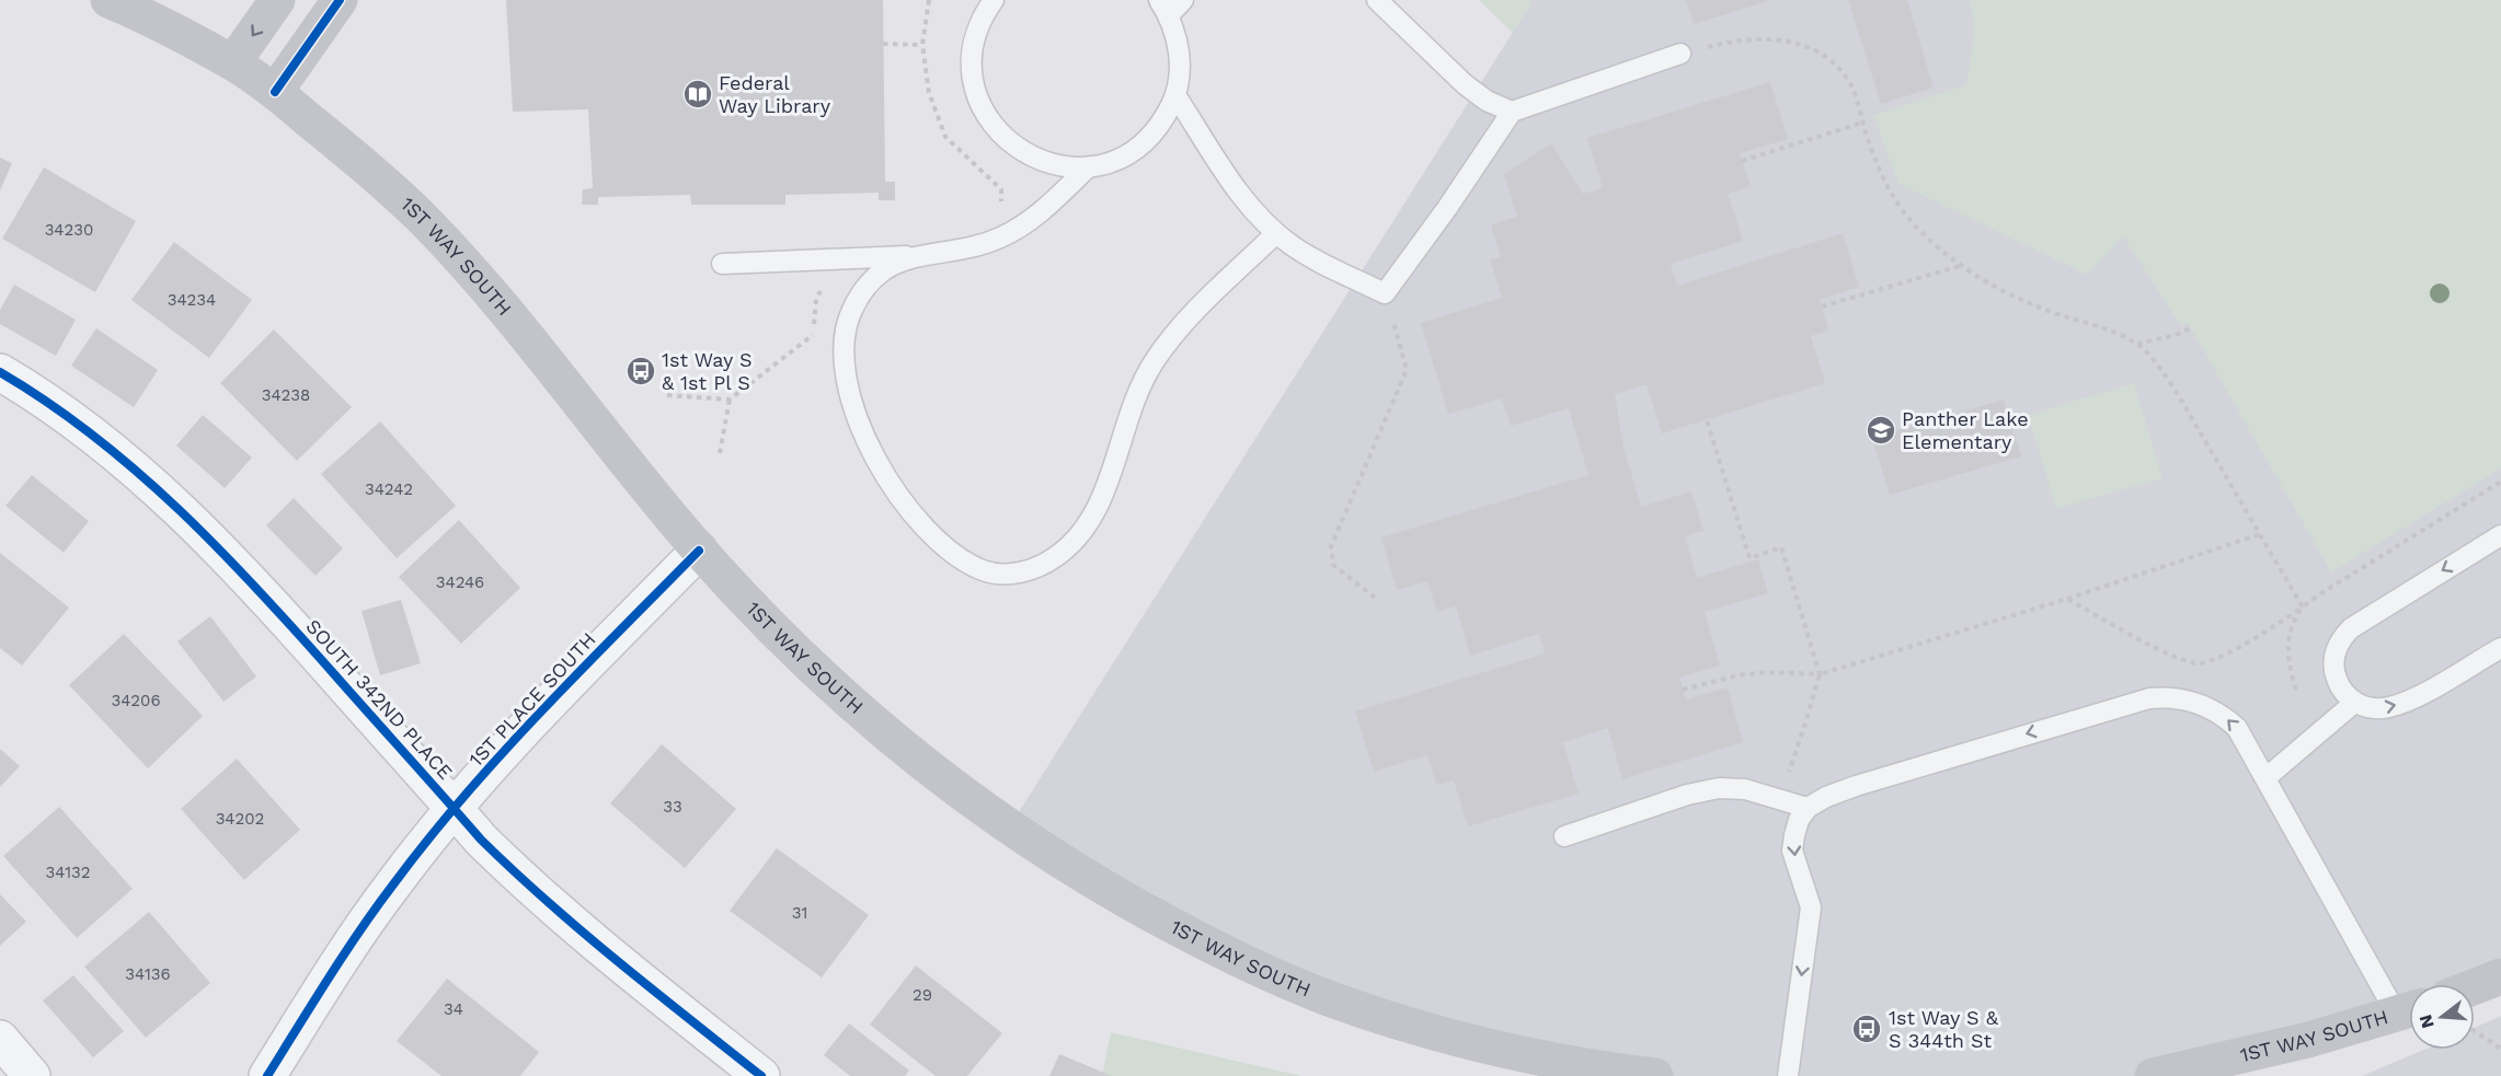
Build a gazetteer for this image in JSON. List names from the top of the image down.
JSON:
{
  "streets": {
    "main road": ["1ST WAY SOUTH"],
    "street": ["SOUTH 342ND PLACE", "1ST PLACE SOUTH"]
  },
  "crossings": [
    ["1ST WAY SOUTH", "1ST PLACE SOUTH"],
    ["SOUTH 342ND PLACE", "1ST PLACE SOUTH"]
  ],
  "places": {
    "library": ["Federal Way Library"],
    "bus stop": ["1st Way S & 1st Pl S", "1st Way S & S 344th St"],
    "school or university": ["Panther Lake Elementary"]
  },
  "house_numbers": [
    "34230",
    "34234",
    "34238",
    "34242",
    "34246",
    "34206",
    "33",
    "34202",
    "34132",
    "31",
    "34136",
    "29",
    "34"
  ],
  "north": "left"
}
